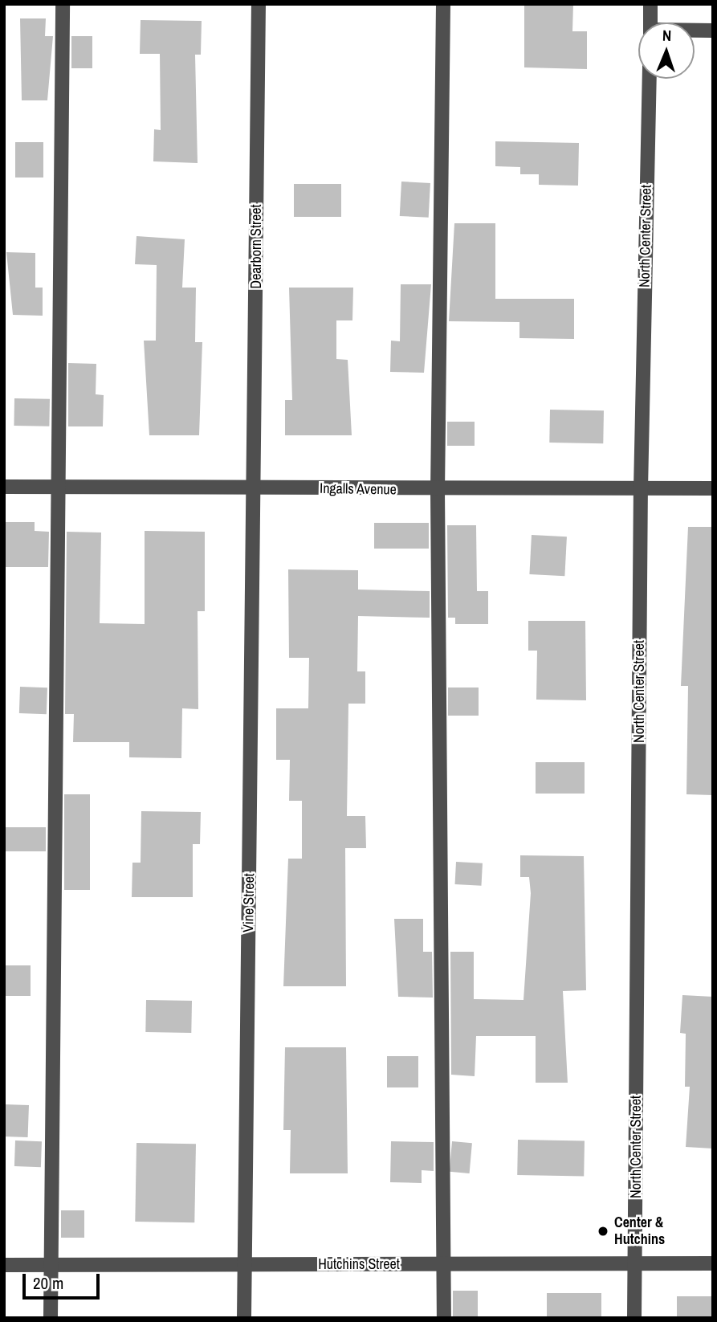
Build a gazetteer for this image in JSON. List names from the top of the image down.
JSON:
{
  "streets": {
    "street": [
      "North Center Street",
      "Dearborn Street",
      "Ingalls Avenue",
      "Vine Street",
      "Hutchins Street"
    ]
  },
  "crossings": [
    ["North Center Street", "Ingalls Avenue"],
    ["North Center Street", "Hutchins Street"],
    ["Dearborn Street", "Ingalls Avenue"],
    ["Dearborn Street", "Vine Street"],
    ["Ingalls Avenue", "Vine Street"],
    ["Vine Street", "Hutchins Street"]
  ],
  "places": ["Center & Hutchins"],
  "scale_bar": "20 m",
  "north": "top"
}
